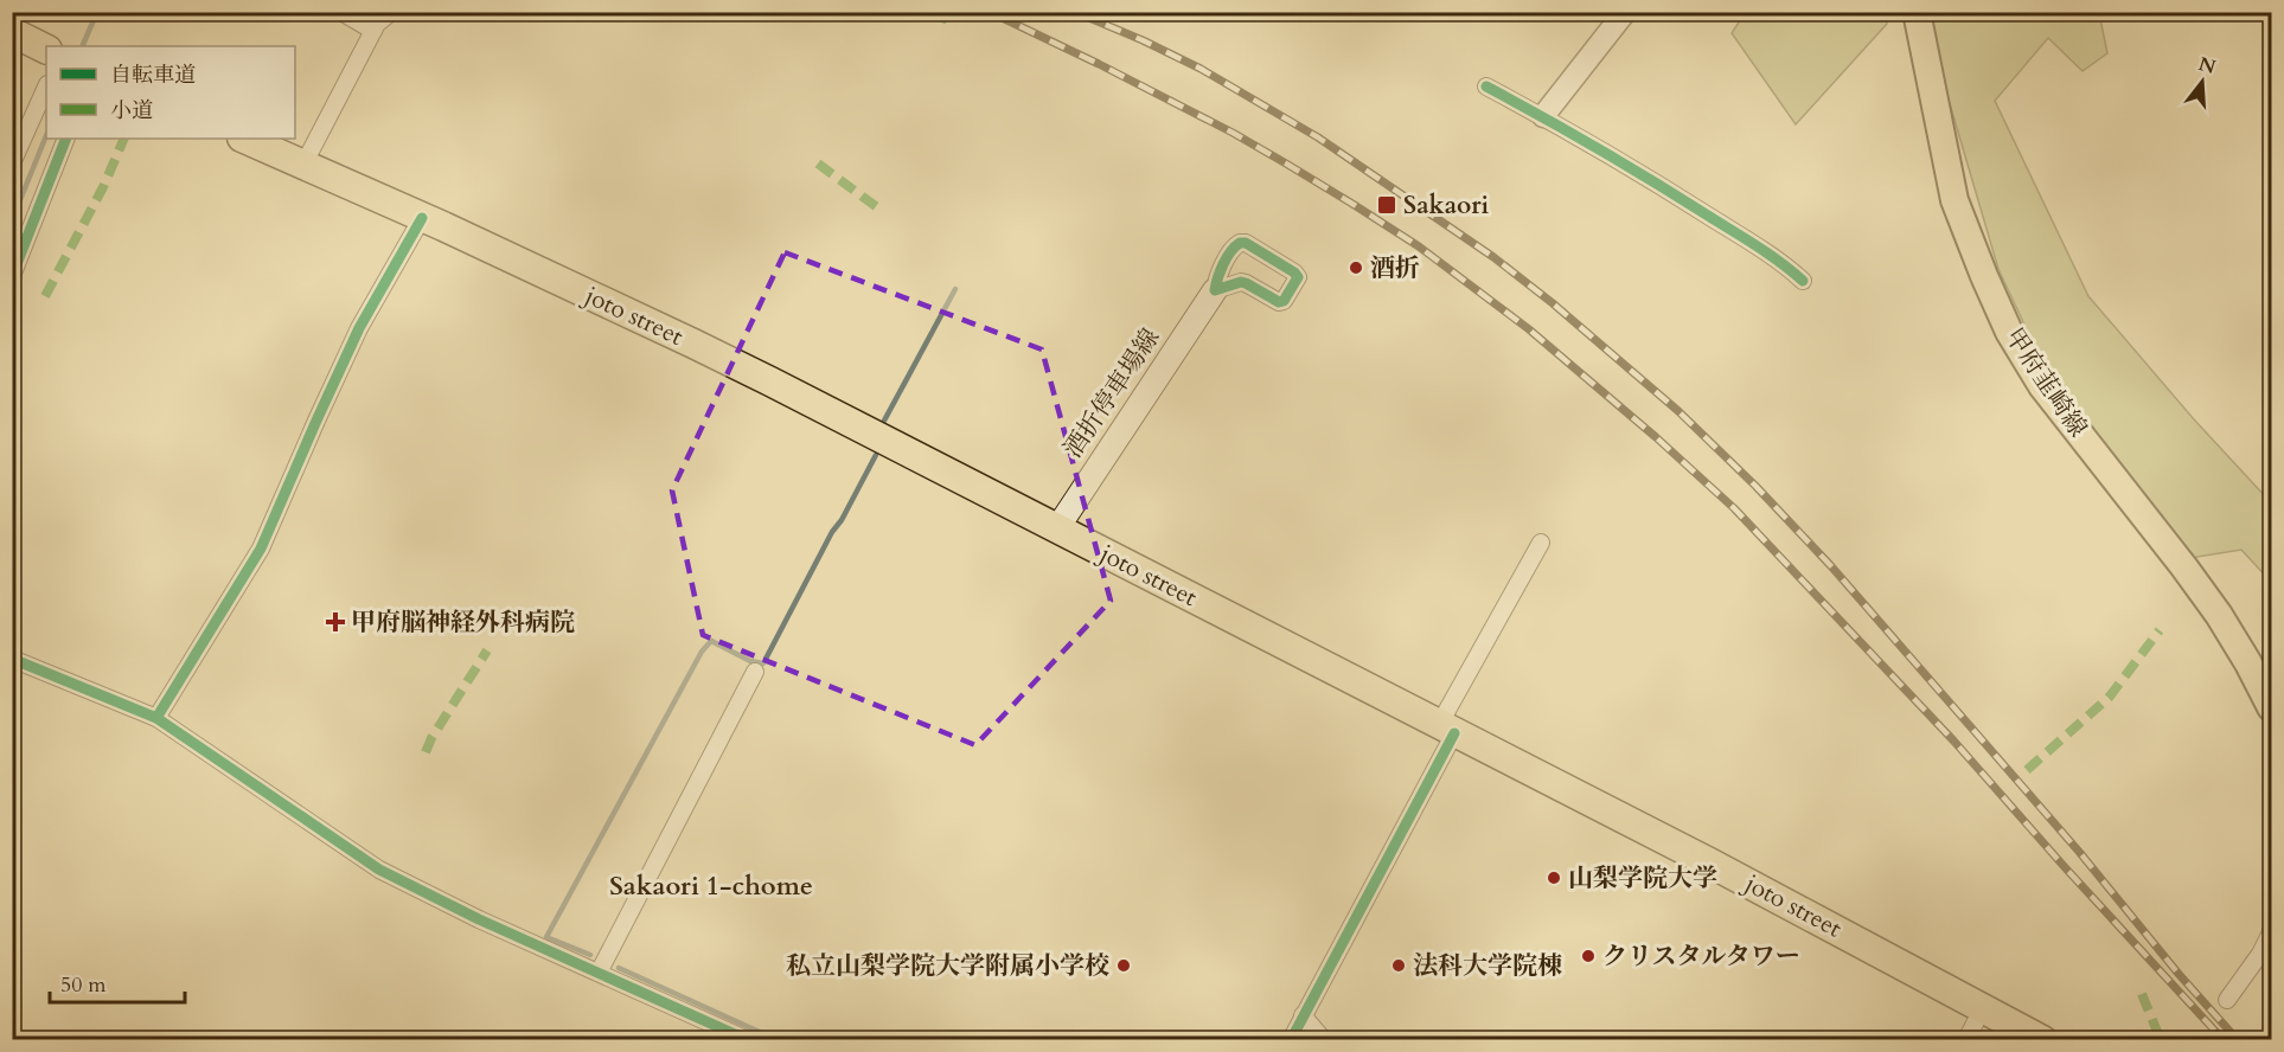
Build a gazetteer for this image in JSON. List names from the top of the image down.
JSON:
{
  "streets": {
    "highway": ["joto street"],
    "main road": ["甲府韮崎線", "酒折停車場線"]
  },
  "crossings": [
    ["joto street", "酒折停車場線"]
  ],
  "districts": ["Sakaori 1-chome"],
  "places": {
    "transit": ["Sakaori"],
    "other": [
      "酒折",
      "山梨学院大学",
      "クリスタルタワー",
      "私立山梨学院大学附属小学校",
      "法科大学院棟"
    ],
    "health": ["甲府脳神経外科病院"]
  },
  "legend": ["自転車道", "小道"],
  "scale_bar": "50 m",
  "north": "top"
}
